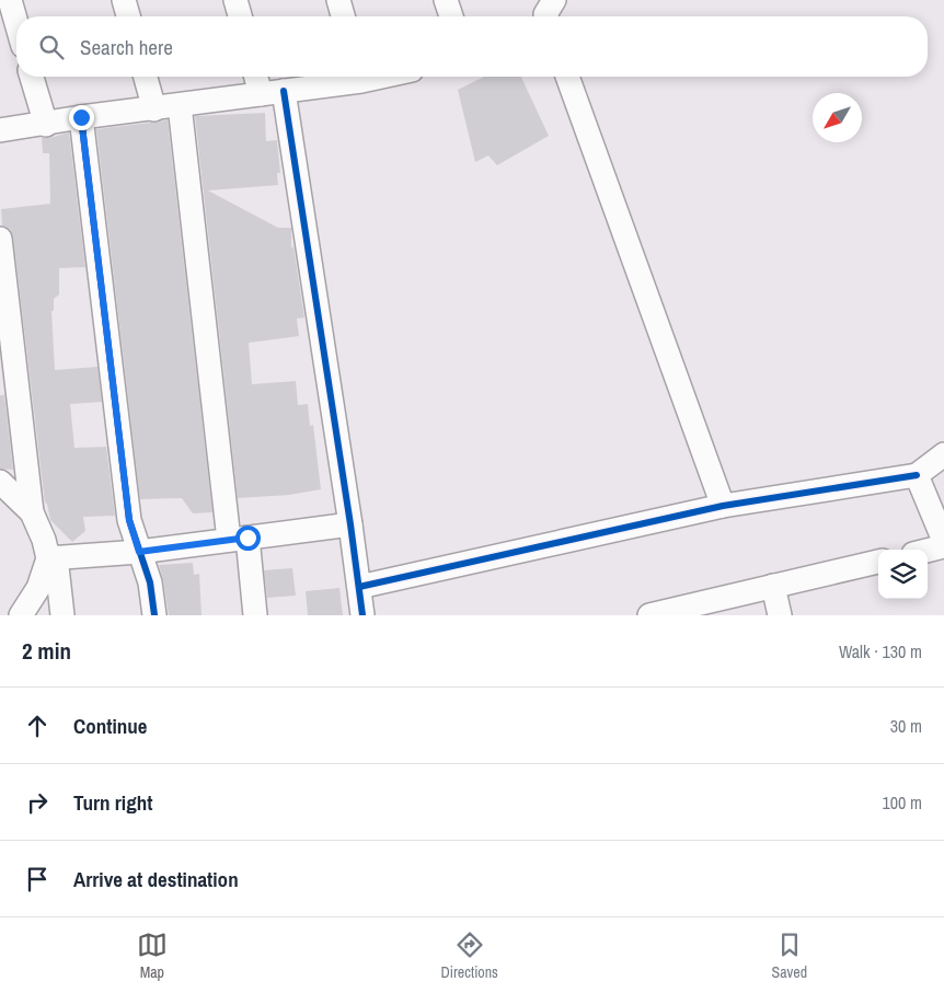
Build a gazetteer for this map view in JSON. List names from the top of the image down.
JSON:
{
  "north": "bottom left",
  "page": {
    "search": "Search here",
    "heading": ["2 min", "Walk · 130 m"],
    "list": [
      ["Continue", "30 m"],
      ["Turn right", "100 m"],
      "Arrive at destination"
    ],
    "nav": ["Map", "Directions", "Saved"]
  }
}
